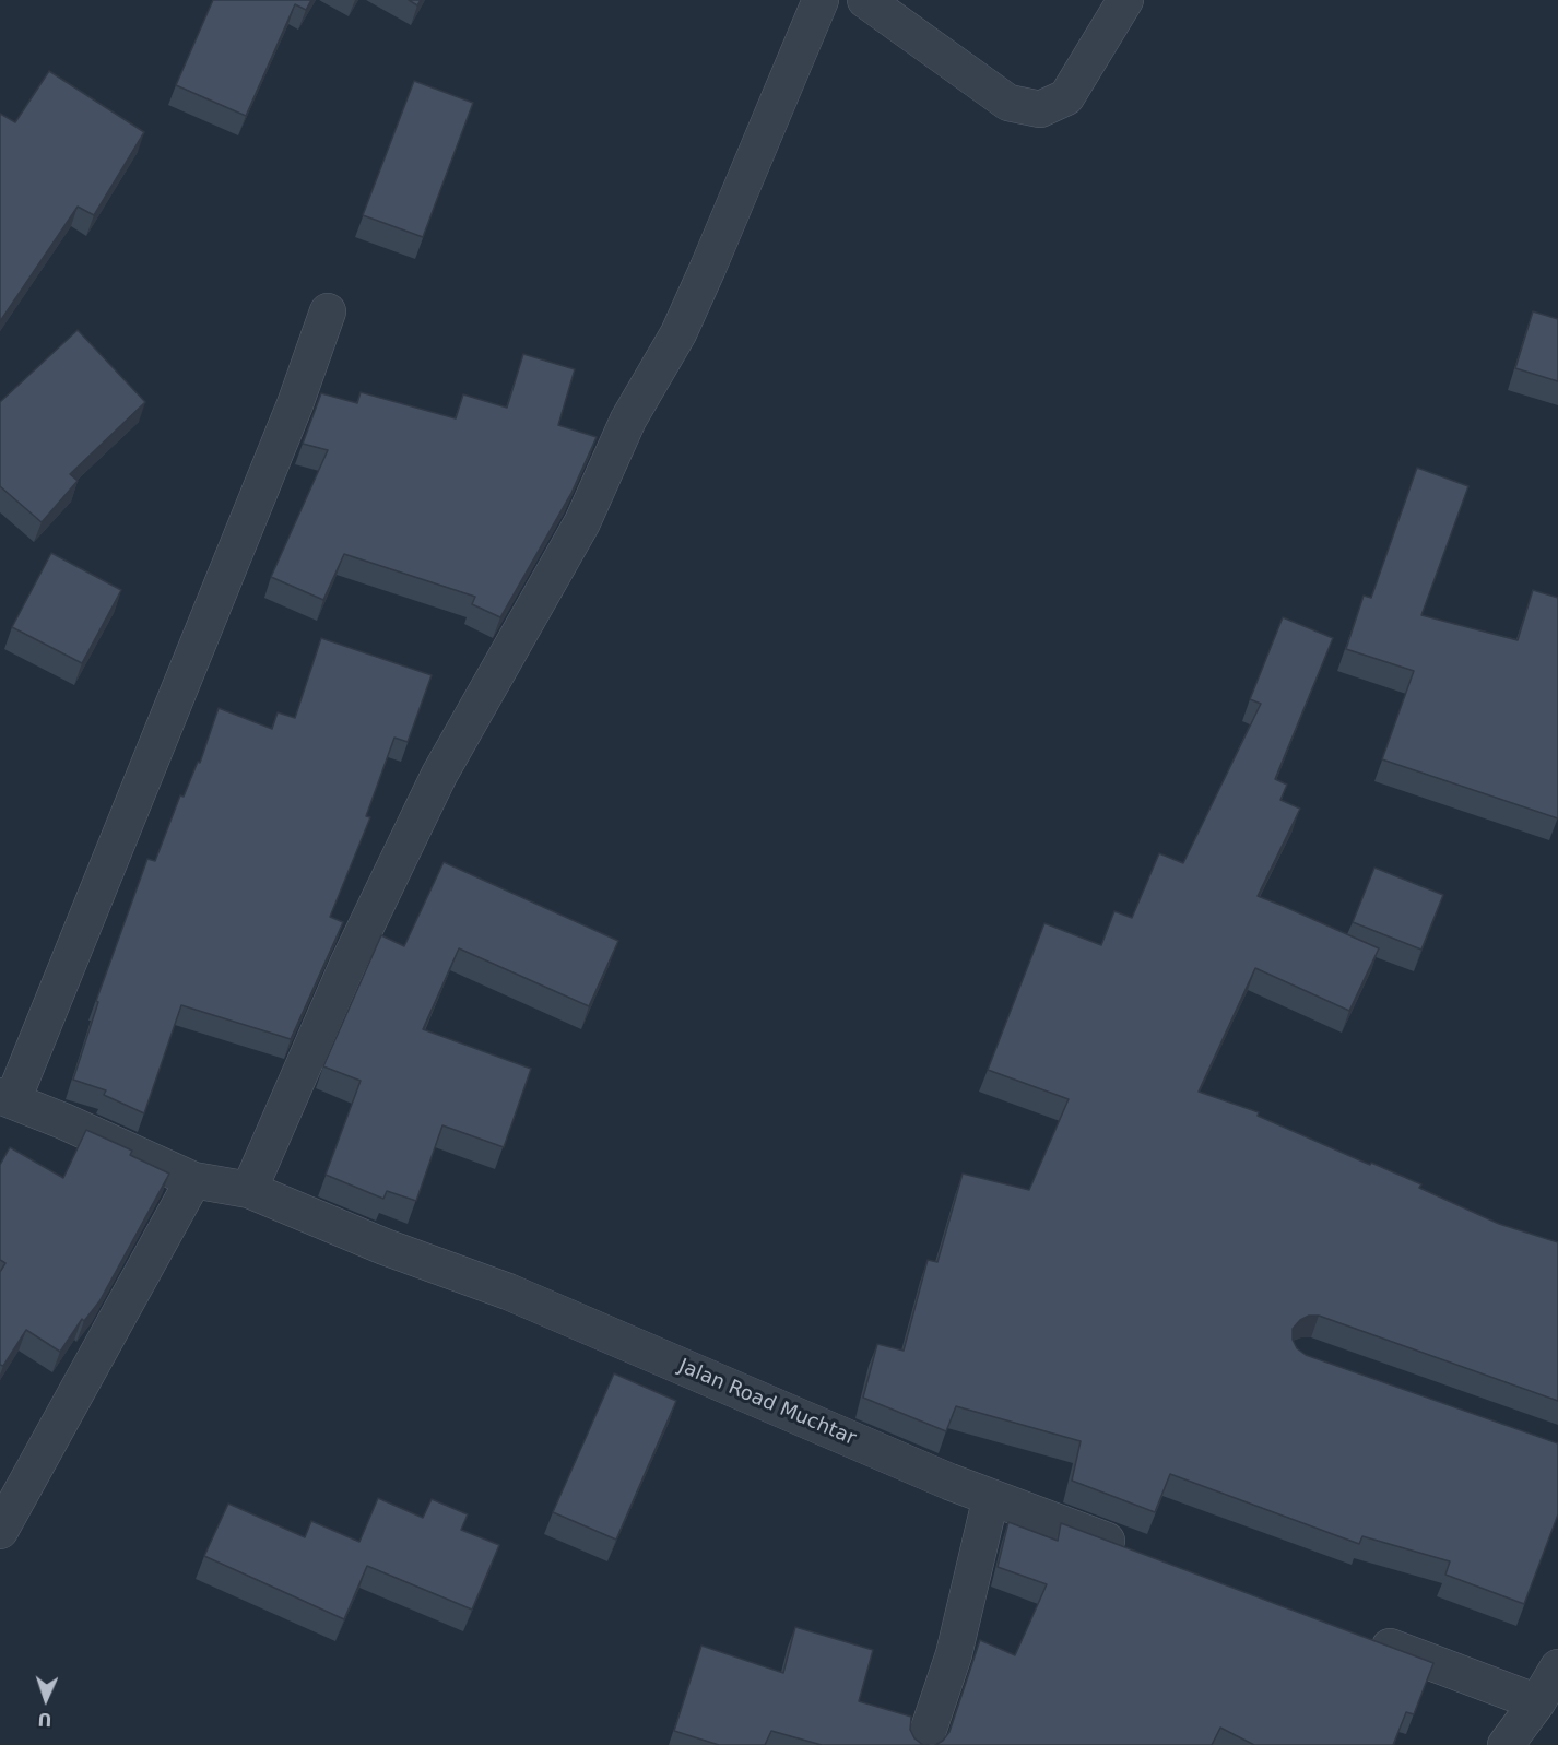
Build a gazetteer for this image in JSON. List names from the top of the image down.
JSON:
{
  "streets": {
    "street": ["Jalan Road Muchtar"]
  },
  "north": "bottom"
}
